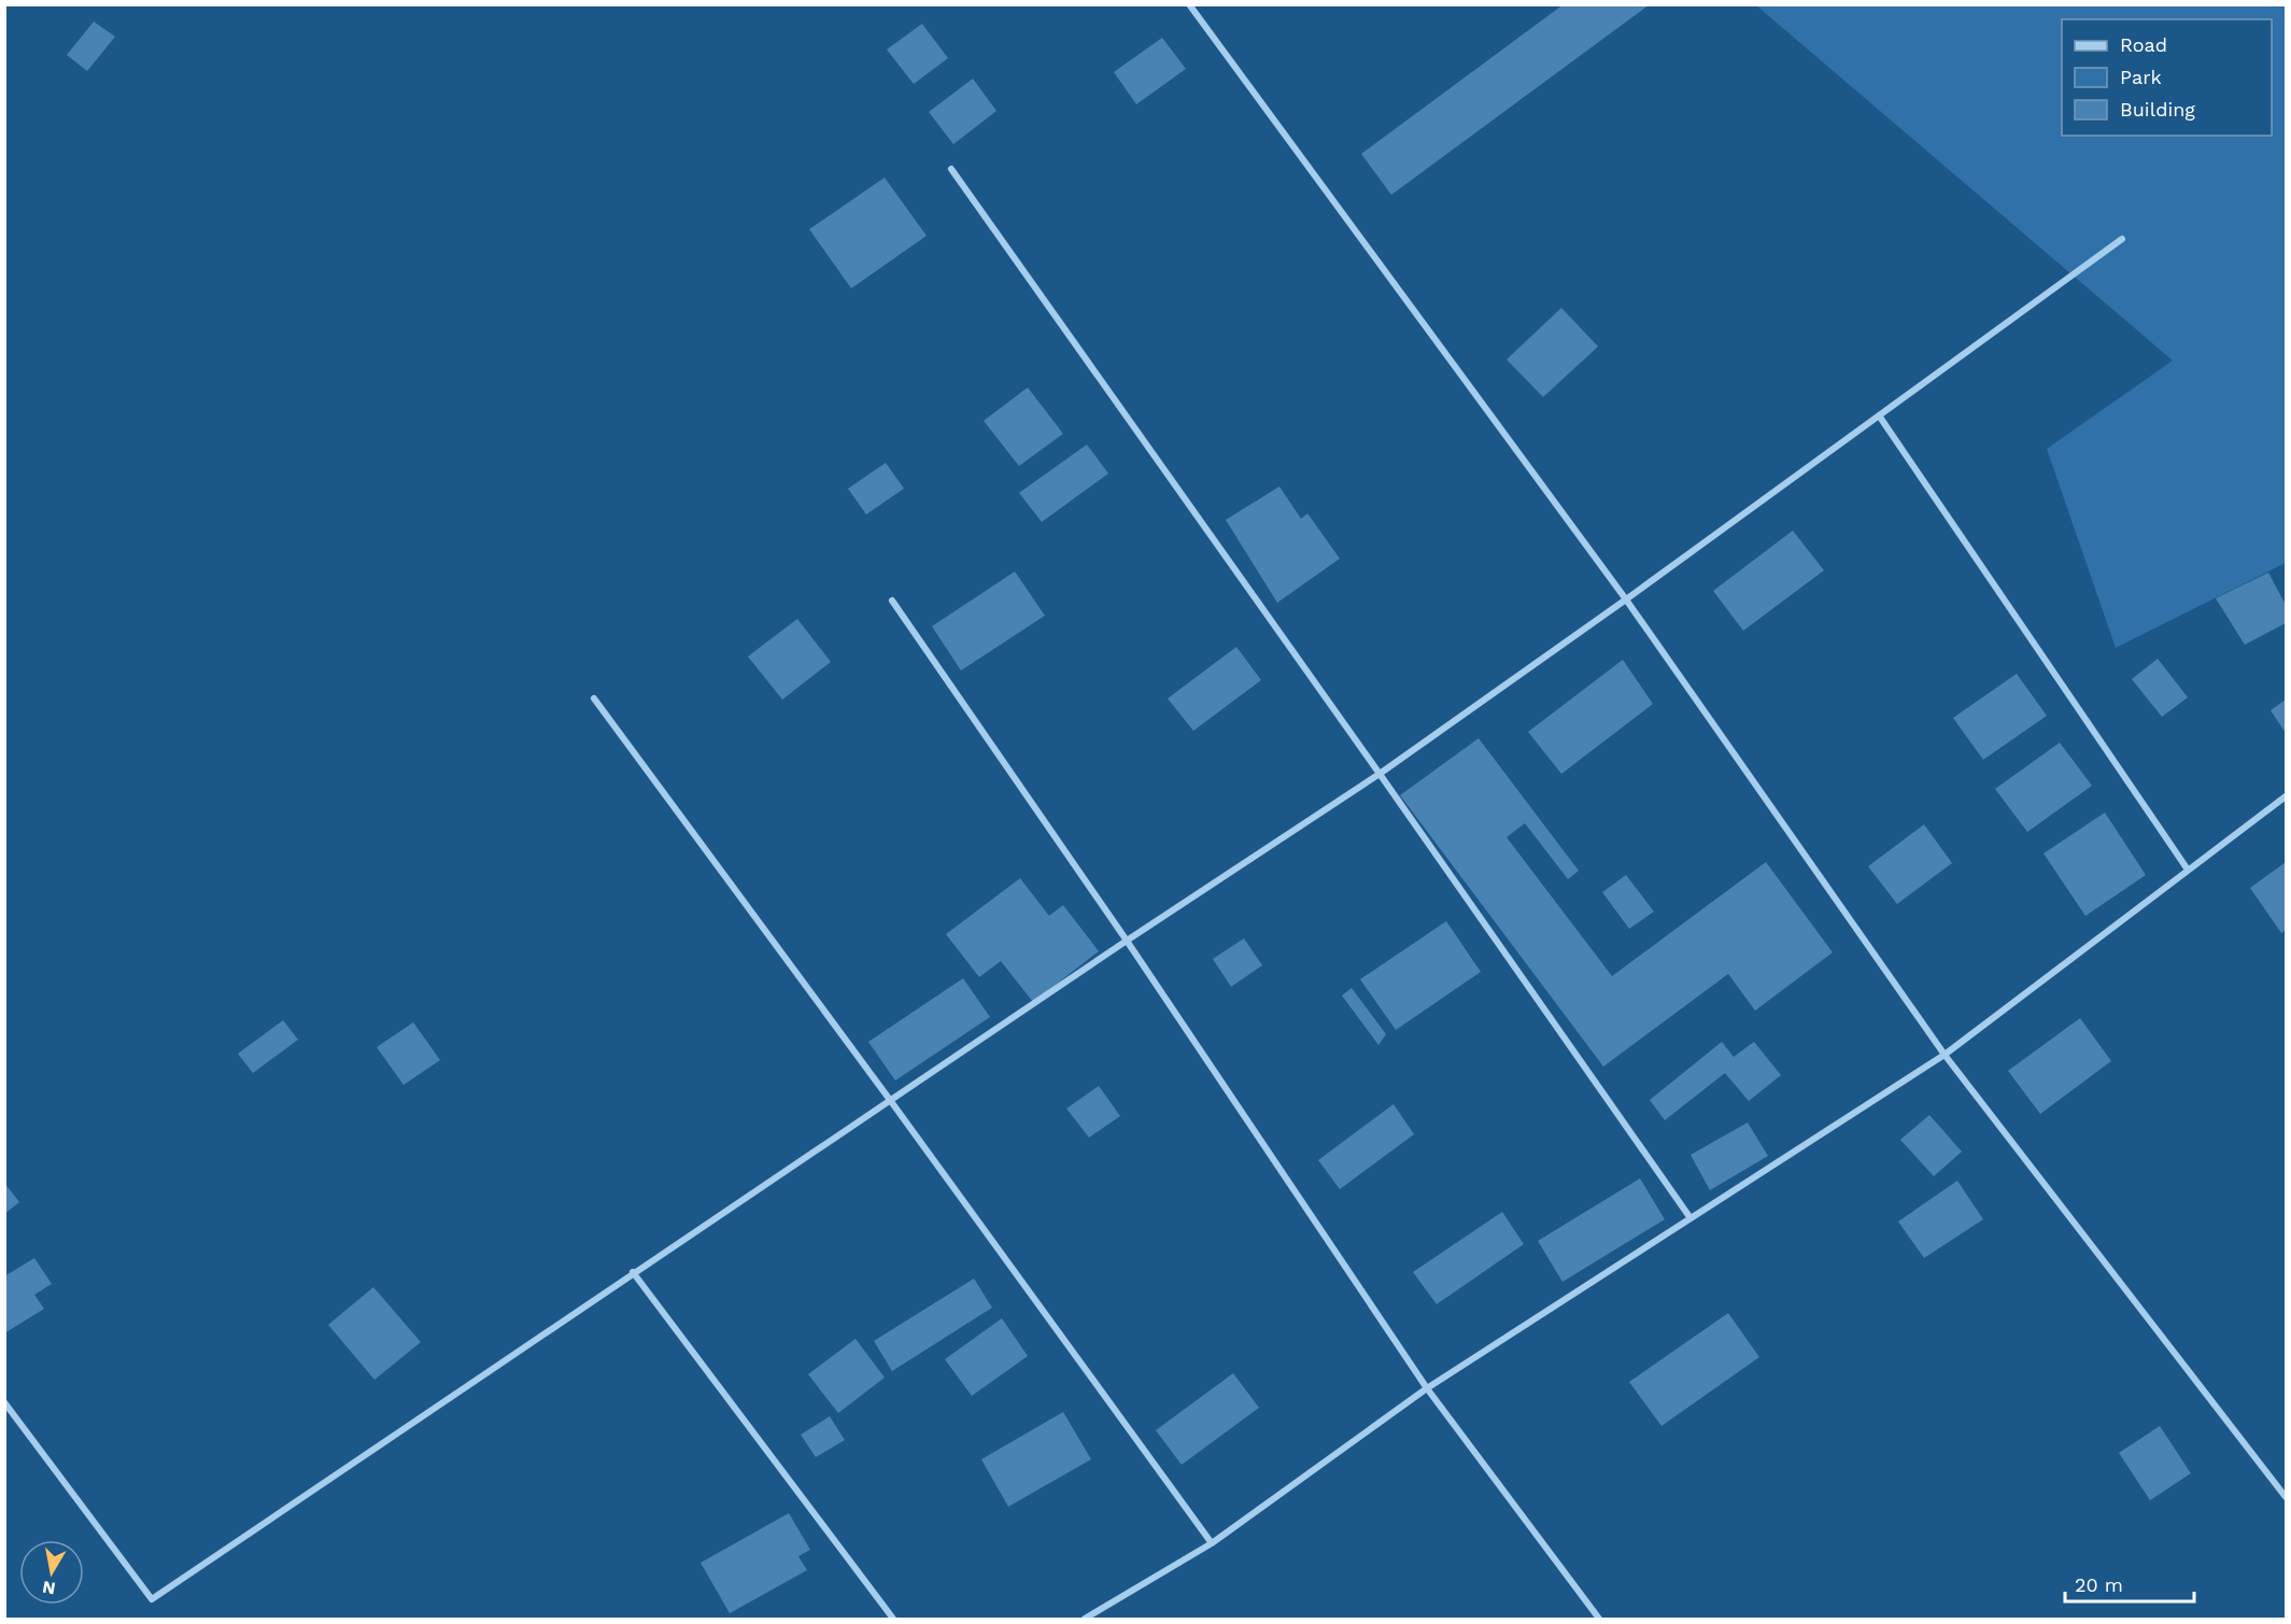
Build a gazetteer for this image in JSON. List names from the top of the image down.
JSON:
{
  "legend": ["Road", "Park", "Building"],
  "scale_bar": "20 m",
  "north": "bottom"
}
